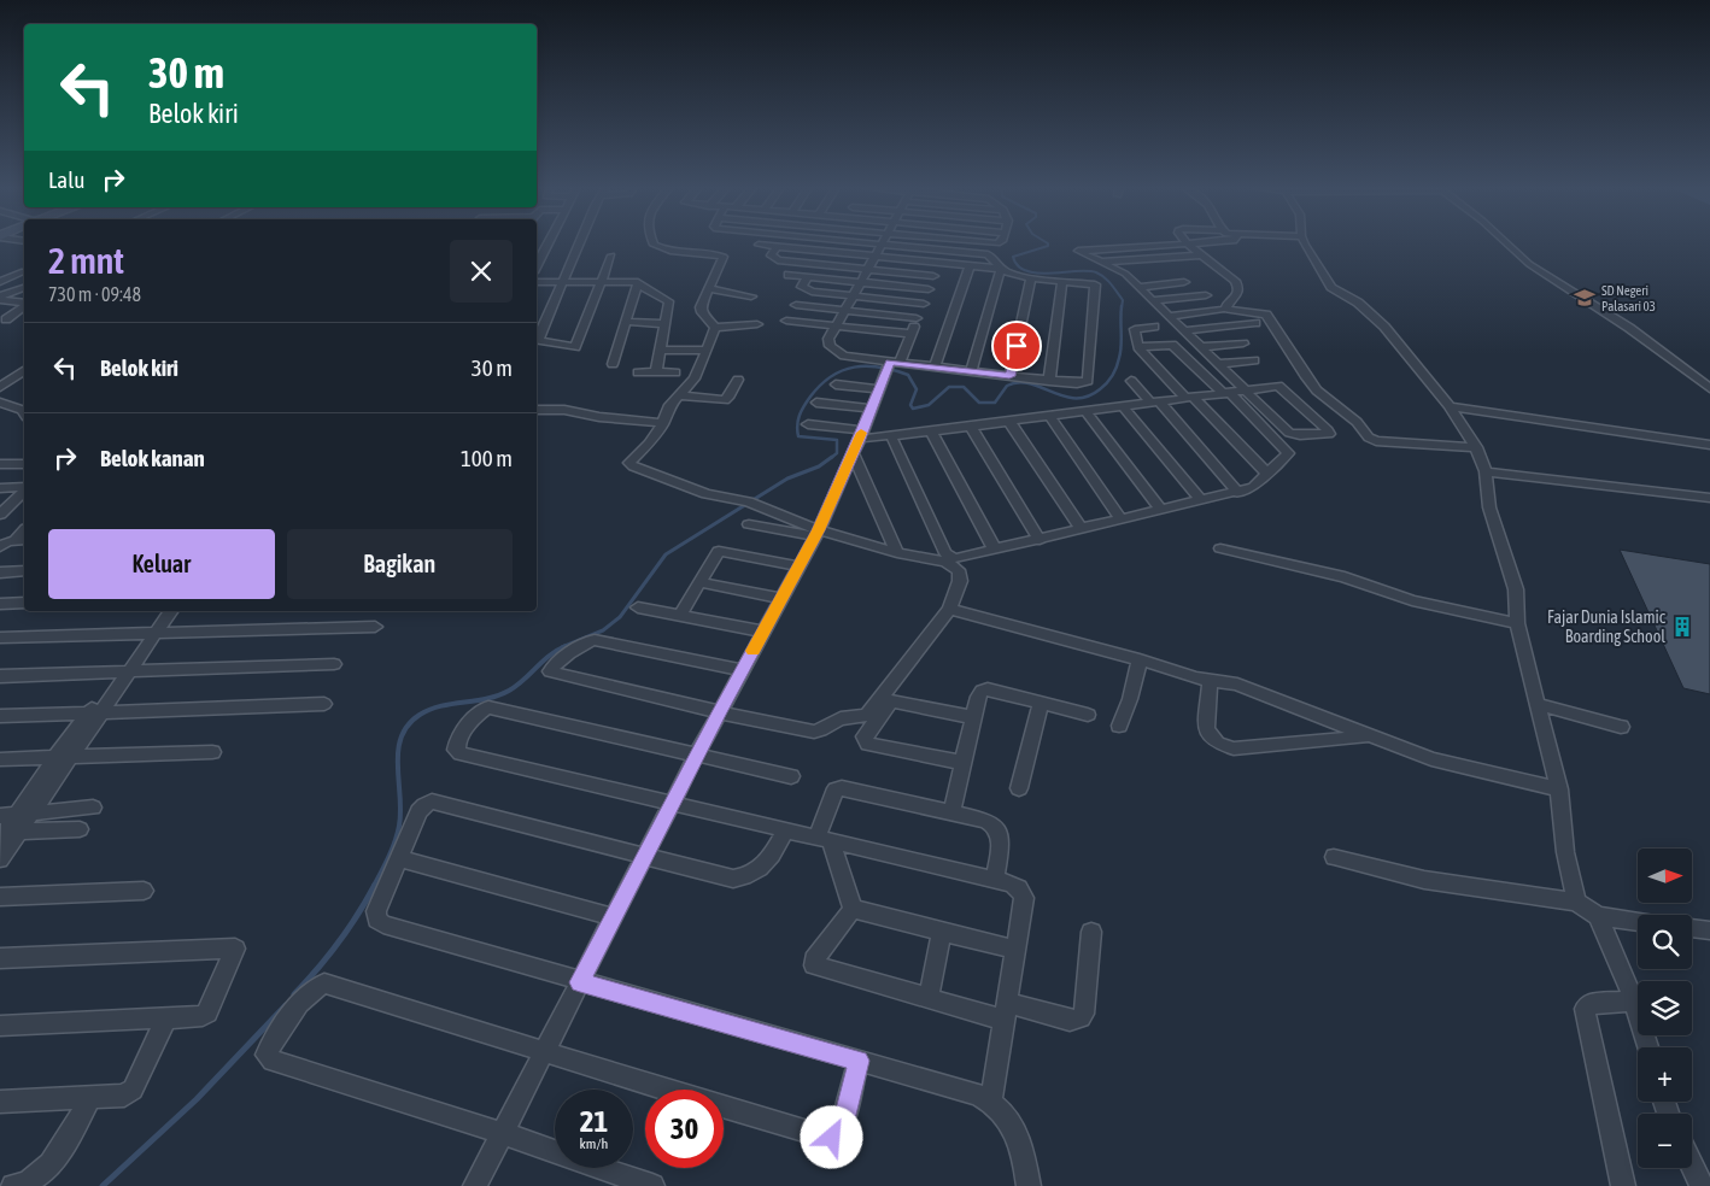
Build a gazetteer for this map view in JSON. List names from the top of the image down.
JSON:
{
  "places": {
    "school or university": ["SD Negeri Palasari 03"],
    "building": ["Fajar Dunia Islamic Boarding School"]
  },
  "north": "right",
  "page": {
    "turn": ["30 m", "Belok kiri"],
    "then": "Lalu",
    "heading": ["2 mnt", "730 m · 09:48"],
    "list": [
      {
        "name": "Belok kiri",
        "value": "30 m"
      },
      {
        "name": "Belok kanan",
        "value": "100 m"
      }
    ],
    "buttons": ["Keluar", "Bagikan"],
    "map_buttons": ["+", "−"],
    "speed": "21 km/h",
    "limit": "30"
  }
}
